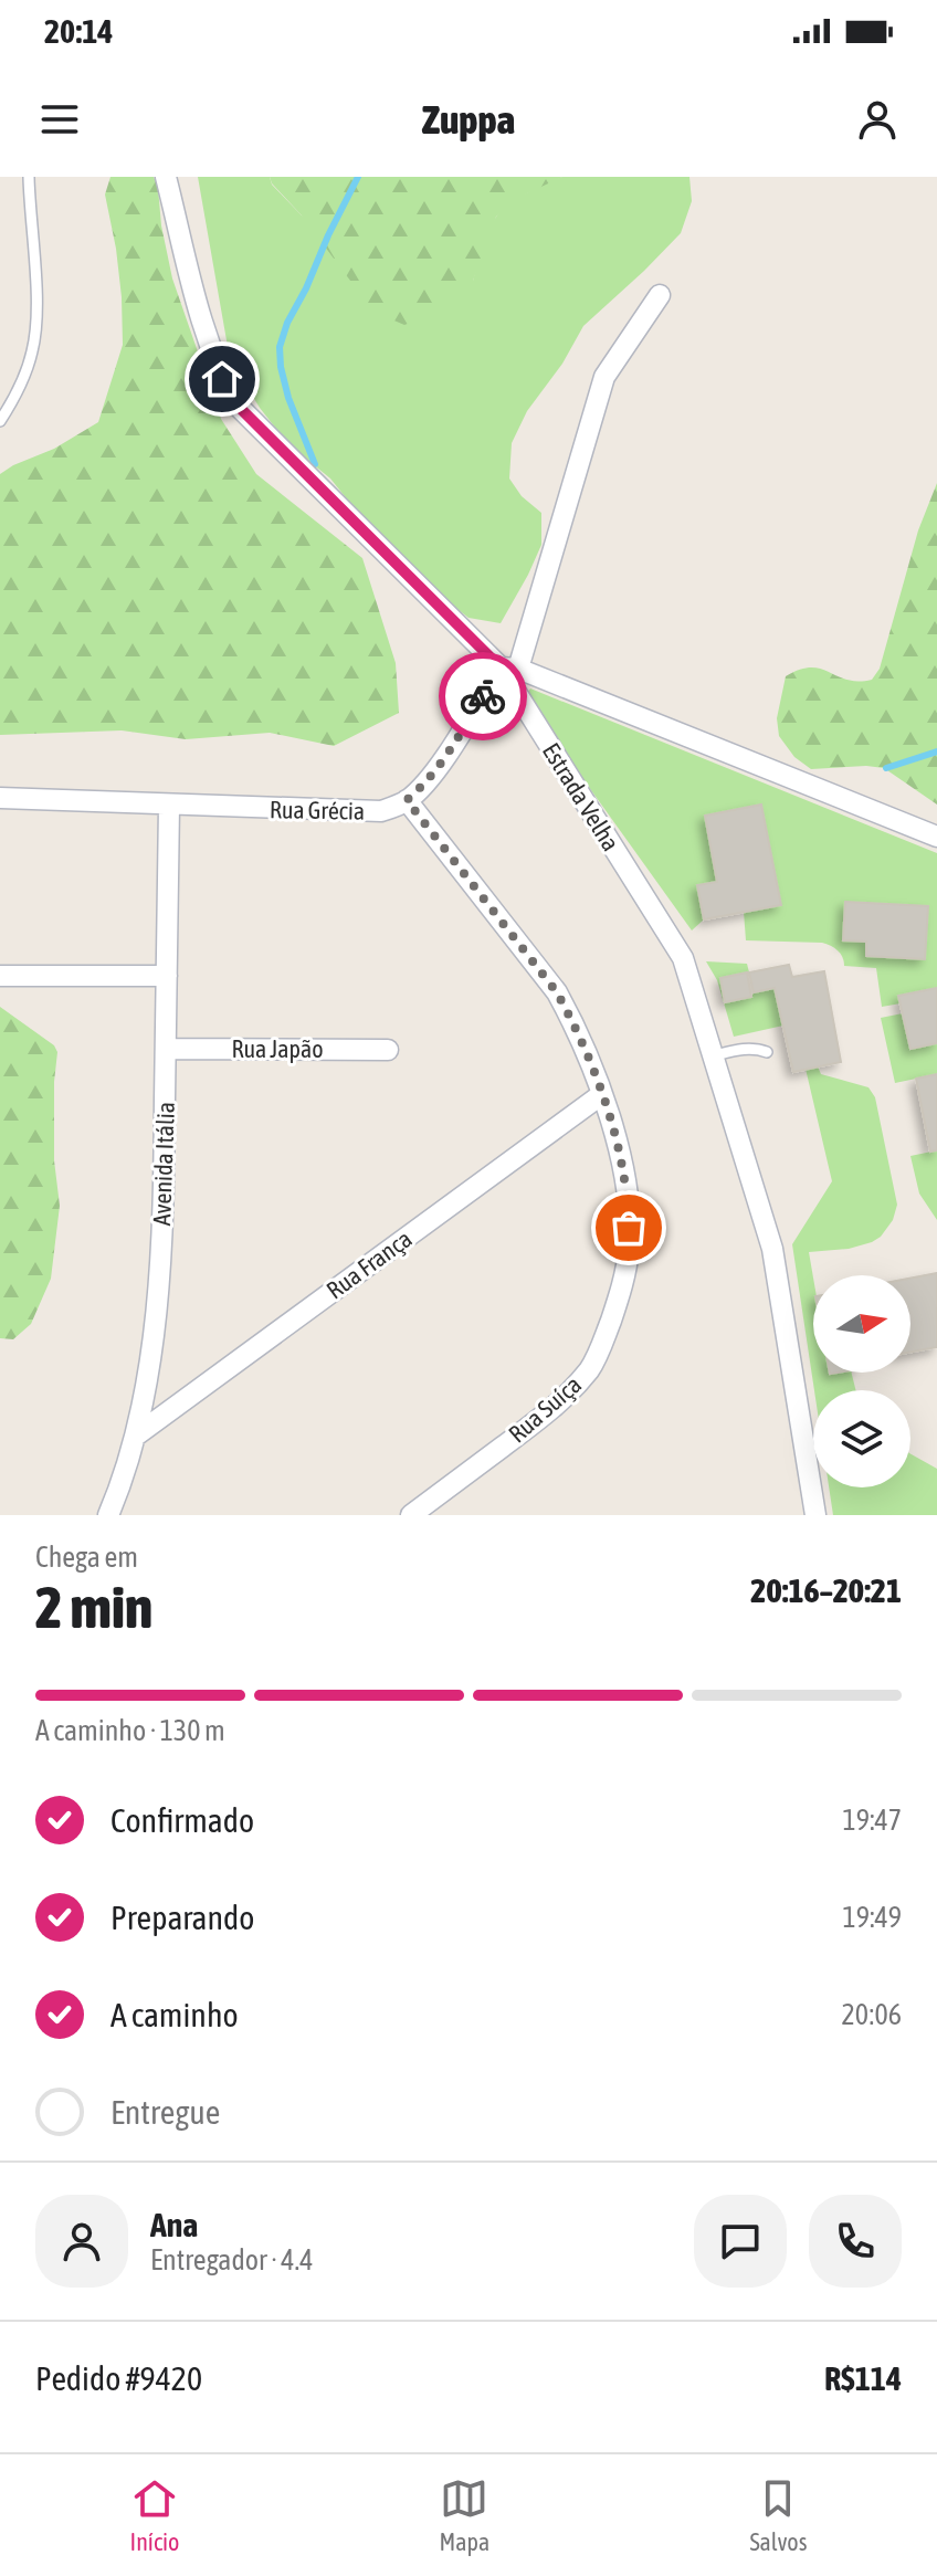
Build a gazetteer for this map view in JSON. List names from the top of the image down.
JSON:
{
  "streets": {
    "street": [
      "Estrada Velha",
      "Rua Grécia",
      "Rua Japão",
      "Avenida Itália",
      "Rua França",
      "Rua Suíça"
    ]
  },
  "crossings": [
    ["Rua Grécia", "Avenida Itália"],
    ["Rua Grécia", "Rua Suíça"],
    ["Rua Japão", "Avenida Itália"],
    ["Avenida Itália", "Rua França"],
    ["Rua França", "Rua Suíça"]
  ],
  "north": "right",
  "page": {
    "status": "20:14",
    "header": "Zuppa",
    "heading": ["2 min", "Chega em", "20:16–20:21"],
    "panel": [
      "Ana",
      "Entregador · 4.4",
      "Pedido #9420",
      "R$114"
    ],
    "bar": "A caminho · 130 m",
    "list": [
      ["Confirmado", "19:47"],
      ["Preparando", "19:49"],
      ["A caminho", "20:06"],
      "Entregue"
    ],
    "tabs": ["Início", "Mapa", "Salvos"]
  }
}
